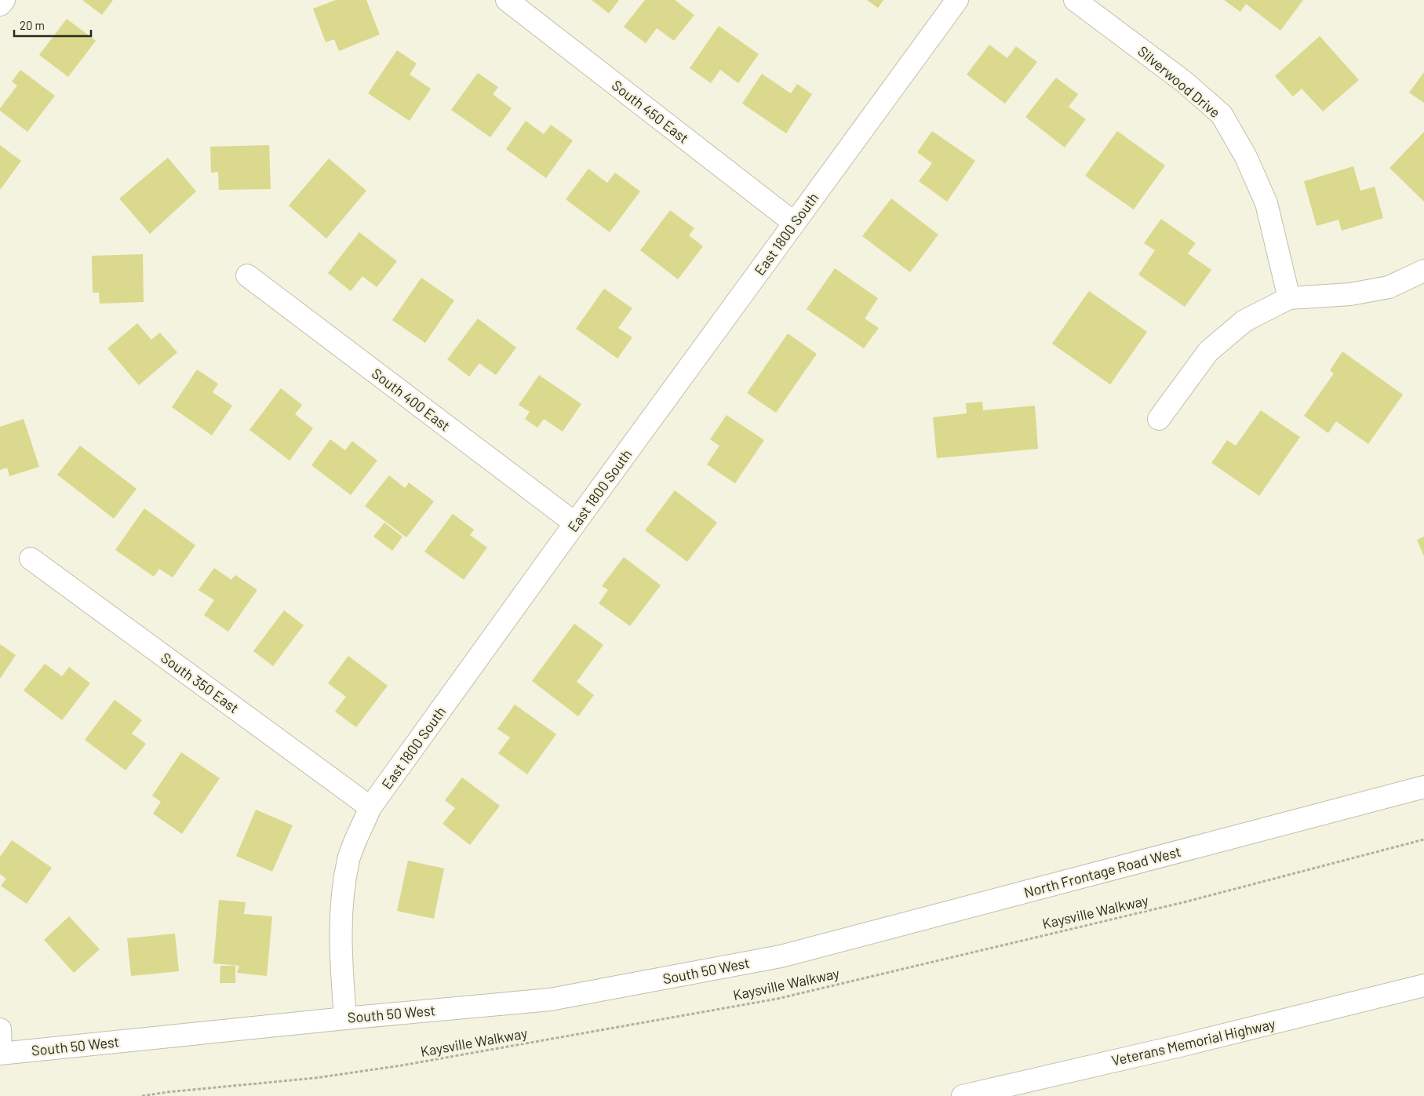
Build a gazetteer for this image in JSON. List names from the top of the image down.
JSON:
{
  "streets": {
    "main road": [
      "Silverwood Drive",
      "South 450 East",
      "East 1800 South",
      "South 400 East",
      "South 350 East",
      "North Frontage Road West",
      "South 50 West",
      "Veterans Memorial Highway"
    ],
    "path": ["Kaysville Walkway"]
  },
  "crossings": [
    ["South 450 East", "East 1800 South"],
    ["East 1800 South", "South 400 East"],
    ["East 1800 South", "South 350 East"],
    ["East 1800 South", "South 50 West"],
    ["North Frontage Road West", "South 50 West"]
  ],
  "scale_bar": "20 m"
}
